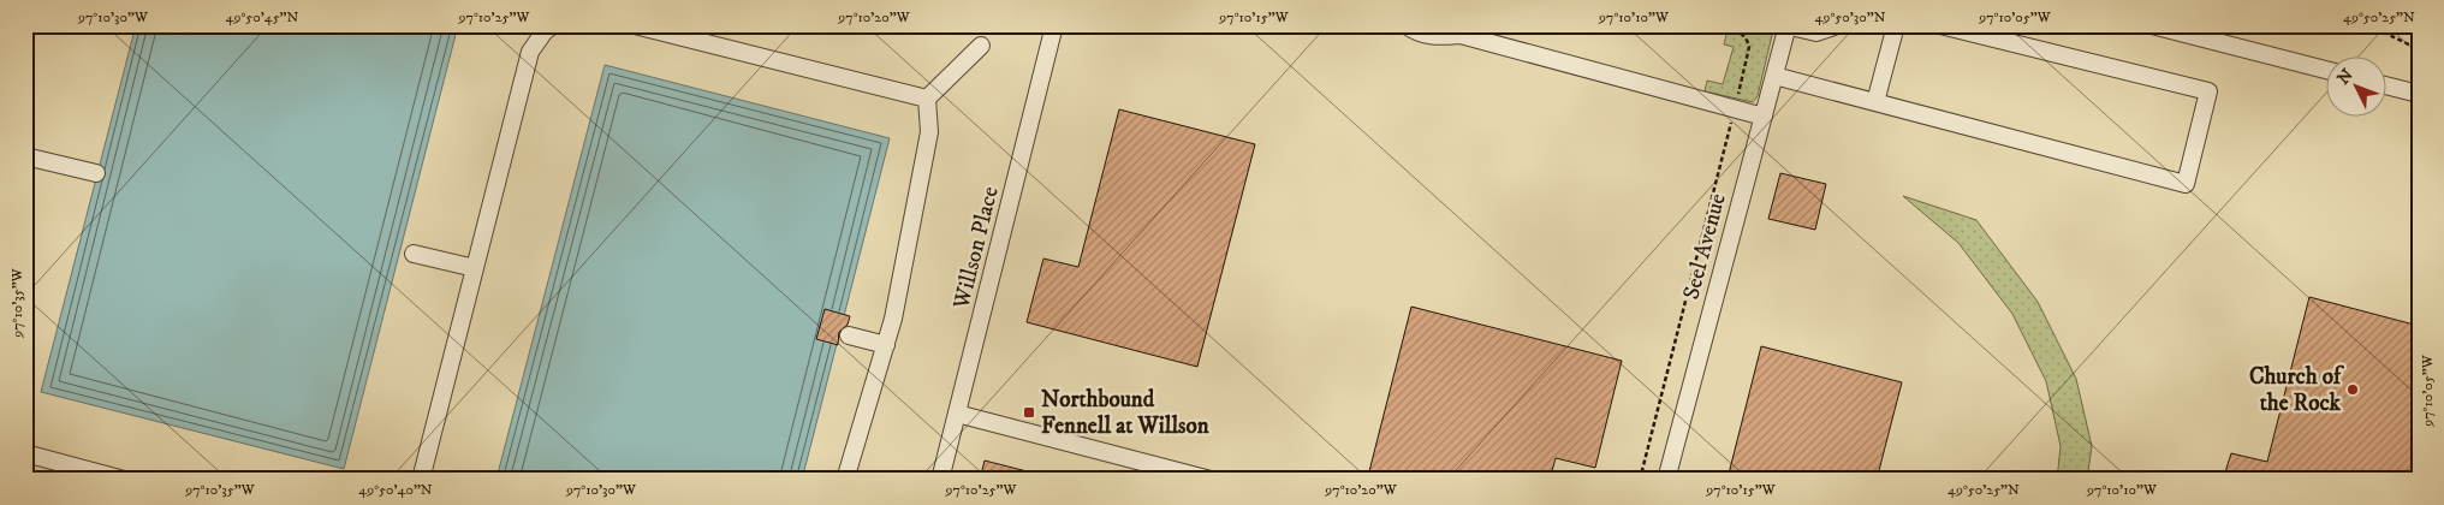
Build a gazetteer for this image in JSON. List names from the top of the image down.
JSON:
{
  "streets": {
    "street": ["Seel Avenue", "Willson Place"]
  },
  "places": {
    "other": ["Church of the Rock"],
    "transit": ["Northbound Fennell at Willson"]
  },
  "north": "top left",
  "coordinates": [
    "97°10'30\"W",
    "49°50'45\"N",
    "97°10'25\"W",
    "97°10'20\"W",
    "97°10'15\"W",
    "97°10'10\"W",
    "49°50'30\"N",
    "97°10'05\"W",
    "49°50'25\"N",
    "97°10'35\"W",
    "49°50'40\"N"
  ]
}
